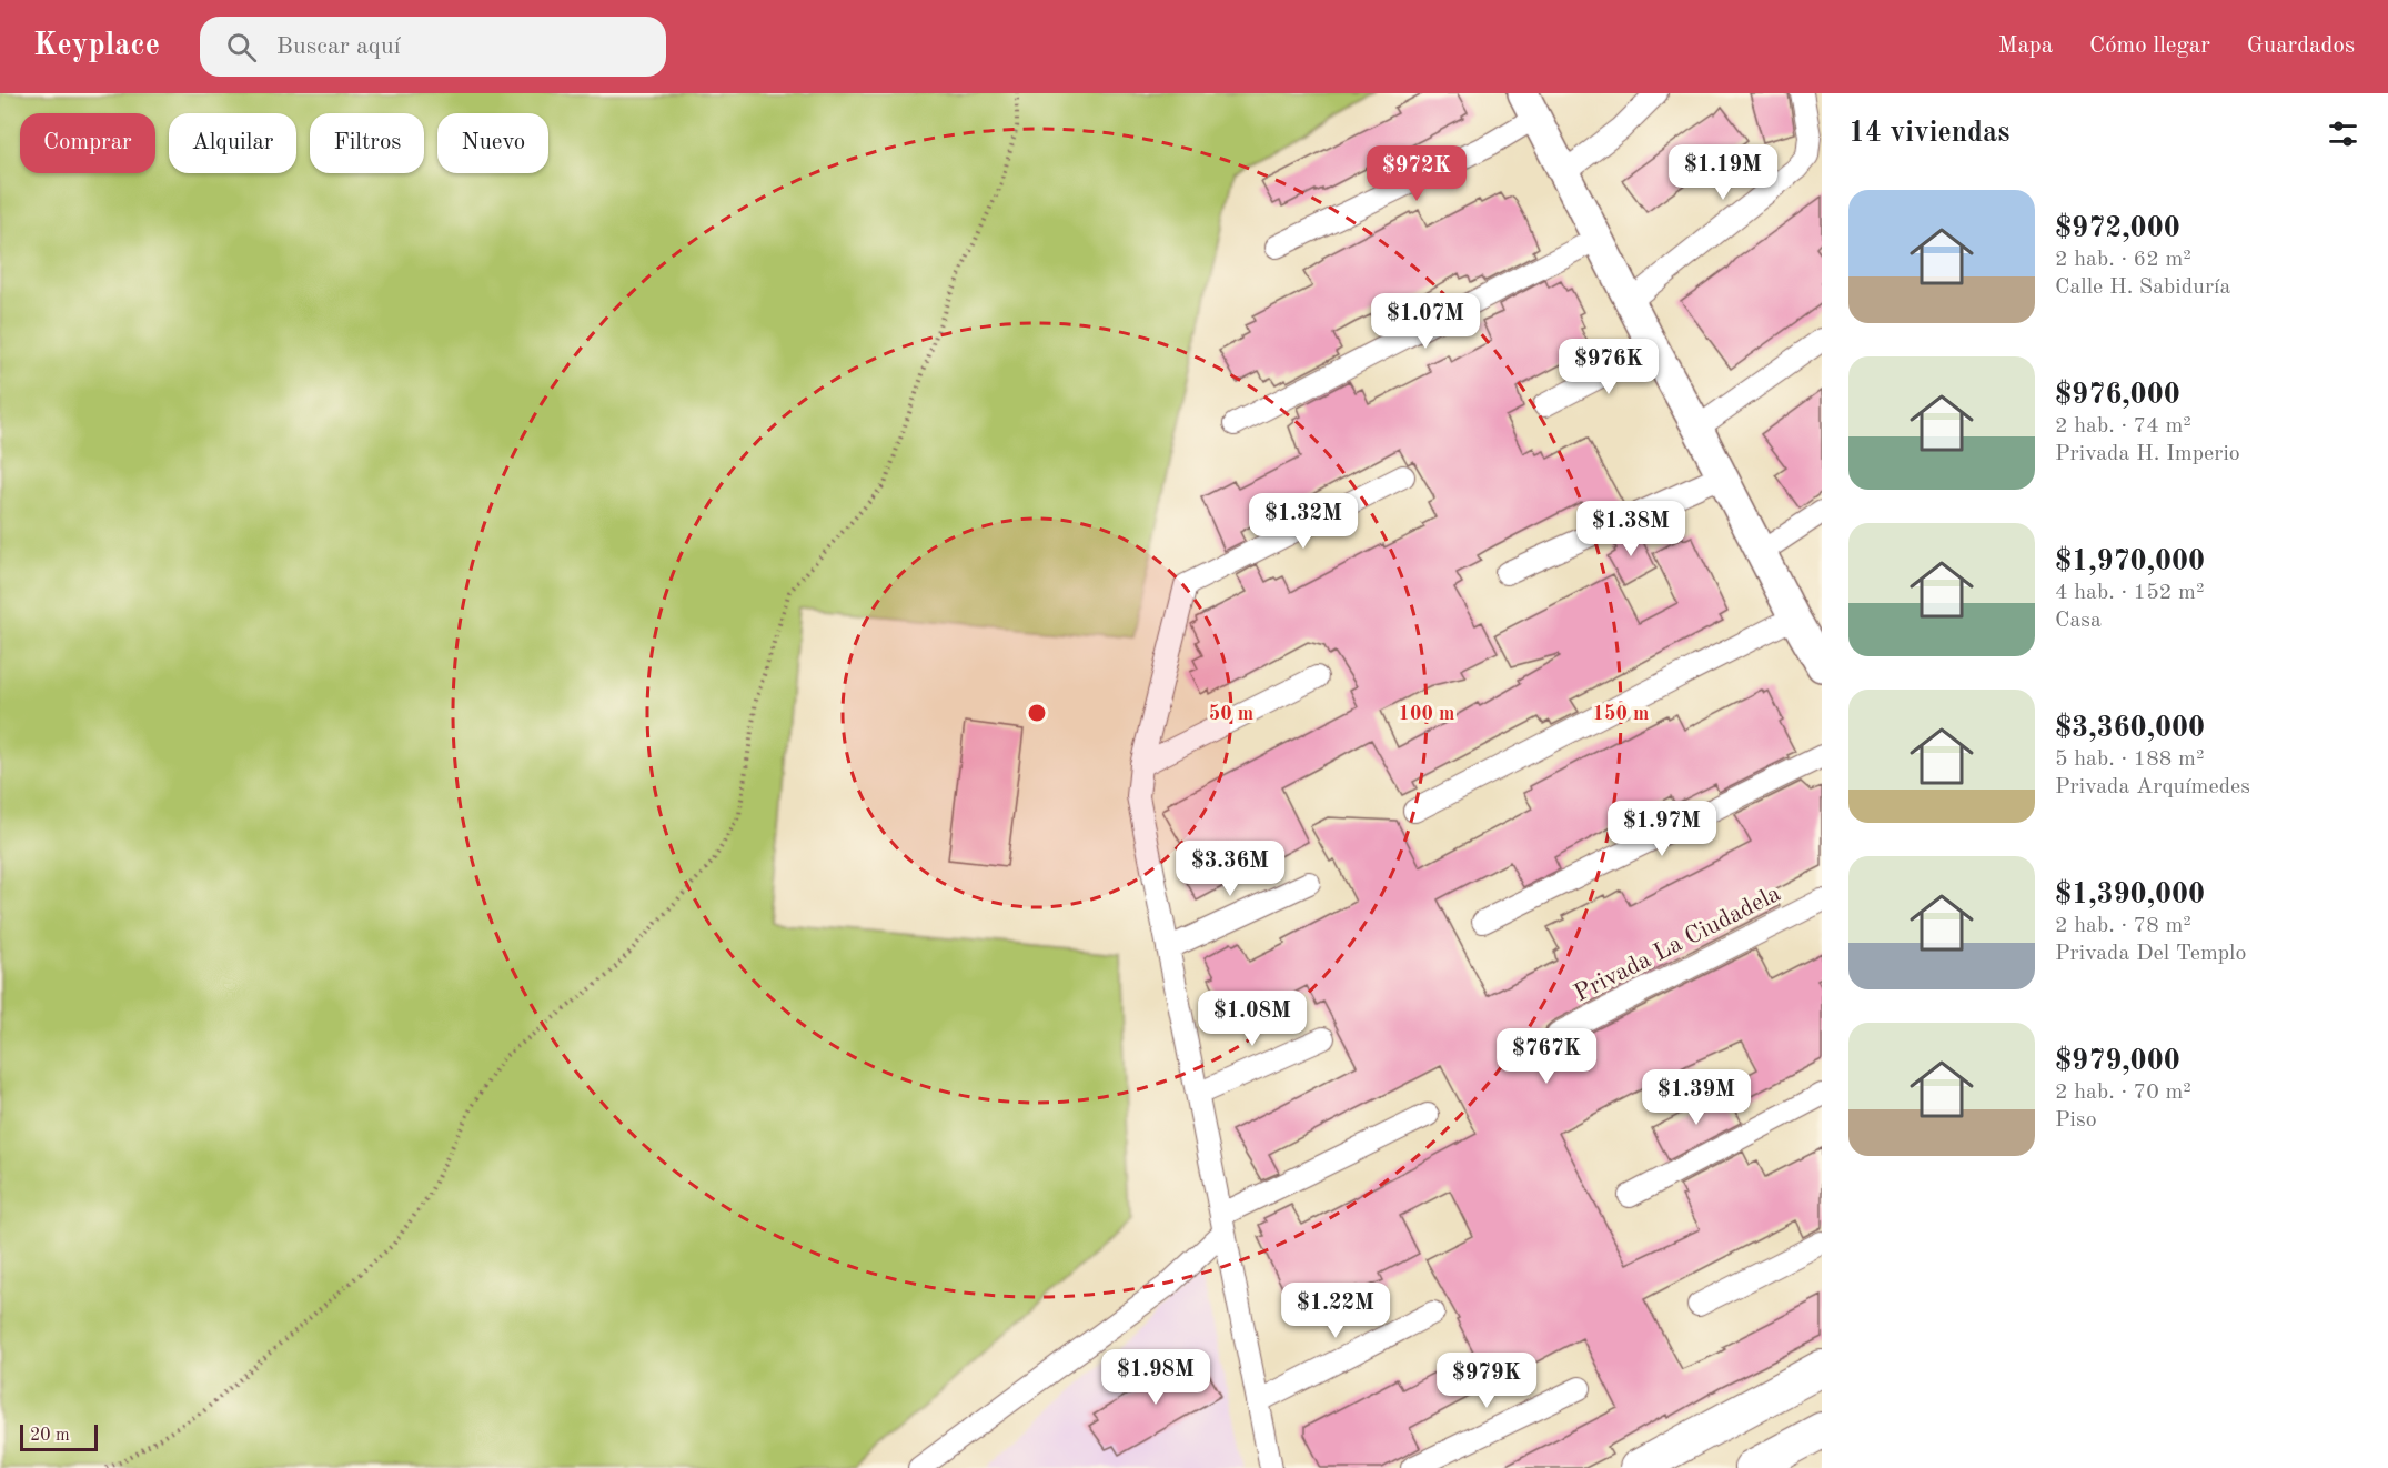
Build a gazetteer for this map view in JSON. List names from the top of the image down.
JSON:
{
  "streets": {
    "street": ["Privada La Ciudadela"]
  },
  "scale_bar": "20 m",
  "page": {
    "header": "Keyplace",
    "search": "Buscar aquí",
    "nav": ["Mapa", "Cómo llegar", "Guardados"],
    "heading": "14 viviendas",
    "chip": [
      "Comprar",
      "Alquilar",
      "Filtros",
      "Nuevo"
    ],
    "price": [
      "$1.19M",
      "$972K",
      "$1.07M",
      "$976K",
      "$1.32M",
      "$1.38M",
      "$1.97M",
      "$3.36M",
      "$1.08M",
      "$767K",
      "$1.39M",
      "$1.22M",
      "$1.98M",
      "$979K"
    ],
    "list": [
      {
        "name": "$972,000",
        "note": "2 hab. · 62 m² · Calle H. Sabiduría"
      },
      {
        "name": "$976,000",
        "note": "2 hab. · 74 m² · Privada H. Imperio"
      },
      {
        "name": "$1,970,000",
        "note": "4 hab. · 152 m² · Casa"
      },
      {
        "name": "$3,360,000",
        "note": "5 hab. · 188 m² · Privada Arquímedes"
      },
      {
        "name": "$1,390,000",
        "note": "2 hab. · 78 m² · Privada Del Templo"
      },
      {
        "name": "$979,000",
        "note": "2 hab. · 70 m² · Piso"
      }
    ],
    "scale": "20 m"
  },
  "rings": ["50 m", "100 m", "150 m"]
}
